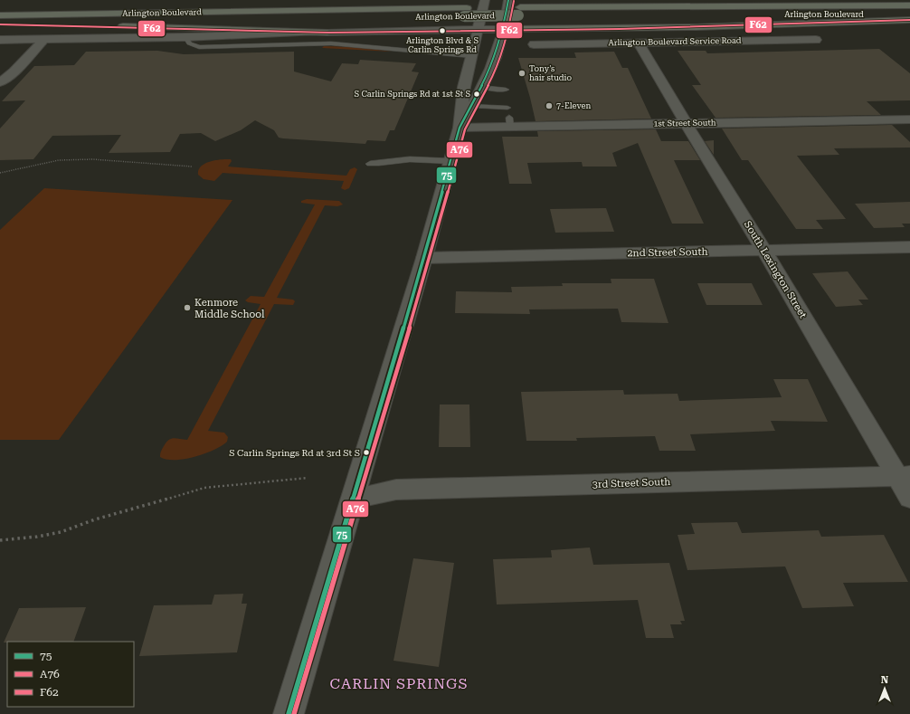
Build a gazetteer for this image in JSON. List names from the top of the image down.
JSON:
{
  "streets": {
    "highway": ["Arlington Boulevard"],
    "street": [
      "Arlington Boulevard Service Road",
      "1st Street South",
      "2nd Street South",
      "South Lexington Street",
      "3rd Street South"
    ]
  },
  "crossings": [
    ["Arlington Boulevard Service Road", "South Lexington Street"],
    ["1st Street South", "South Lexington Street"],
    ["2nd Street South", "South Lexington Street"],
    ["South Lexington Street", "3rd Street South"]
  ],
  "districts": ["CARLIN SPRINGS"],
  "places": [
    "Arlington Blvd & S Carlin Springs Rd",
    "Tony's hair studio",
    "S Carlin Springs Rd at 1st St S",
    "7-Eleven",
    "Kenmore Middle School",
    "S Carlin Springs Rd at 3rd St S"
  ],
  "lines": ["transit line 75", "transit line A76", "transit line F62"],
  "legend": ["75", "A76", "F62"],
  "north": "top"
}
